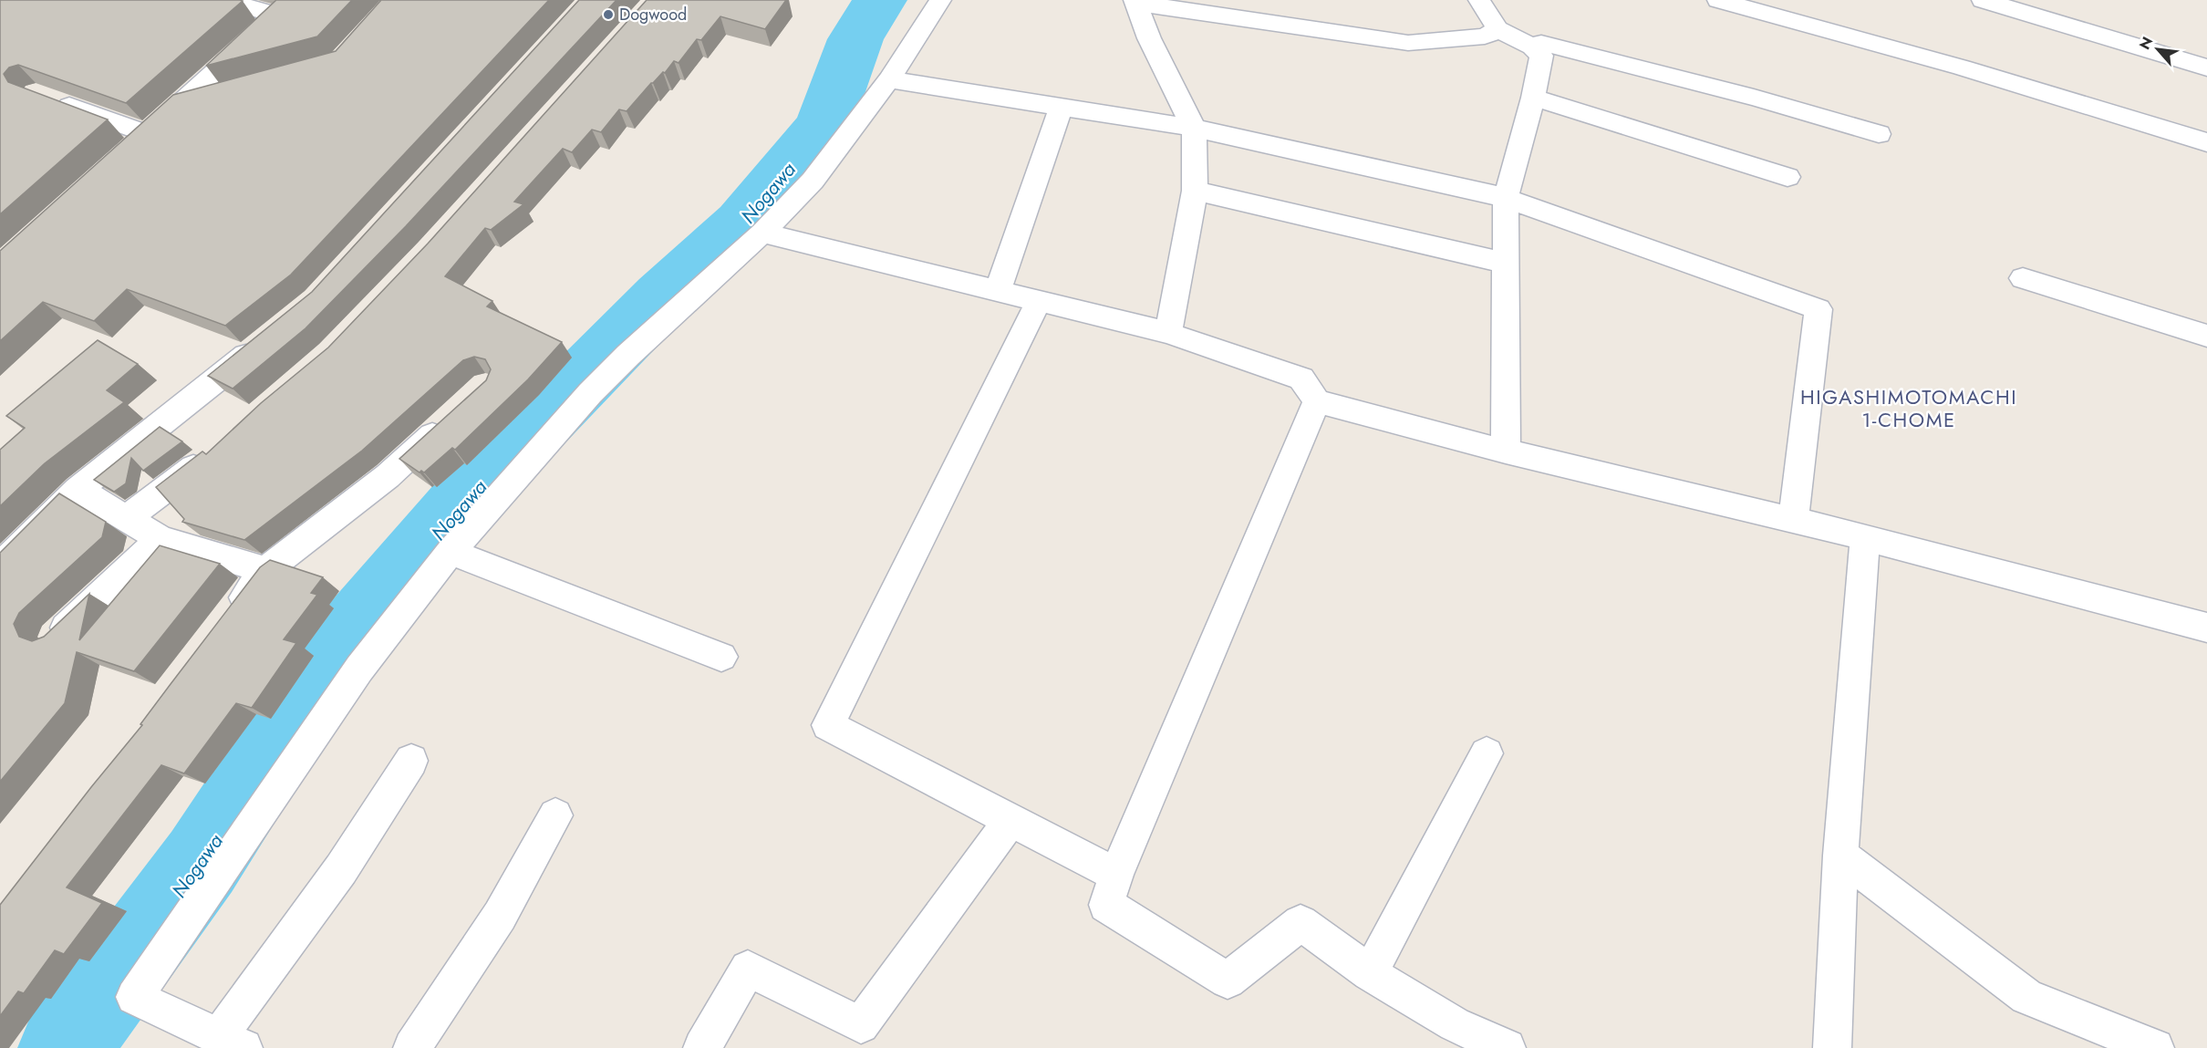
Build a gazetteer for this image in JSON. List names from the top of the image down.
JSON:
{
  "districts": ["HIGASHIMOTOMACHI 1-CHOME"],
  "water": ["Nogawa"],
  "places": ["Dogwood"],
  "north": "top left"
}
